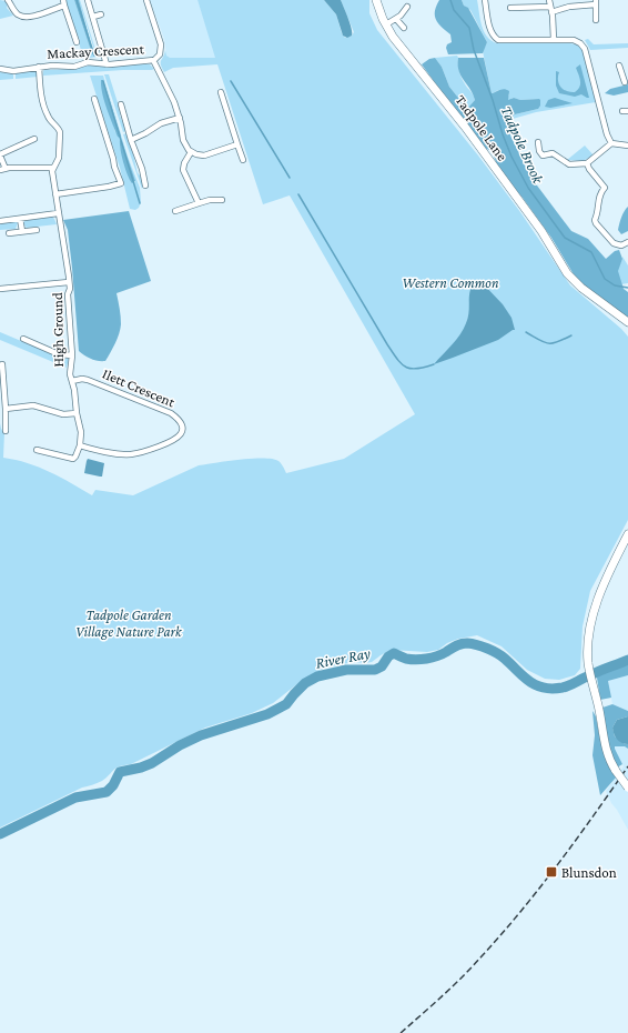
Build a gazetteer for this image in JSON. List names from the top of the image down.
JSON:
{
  "streets": {
    "street": [
      "Mackay Crescent",
      "Tadpole Lane",
      "High Ground",
      "Ilett Crescent"
    ]
  },
  "crossings": [
    ["Mackay Crescent", "High Ground"],
    ["High Ground", "Ilett Crescent"]
  ],
  "water": ["Tadpole Brook", "River Ray"],
  "parks": ["Western Common", "Tadpole Garden Village Nature Park"],
  "places": {
    "transit": ["Blunsdon"]
  }
}
